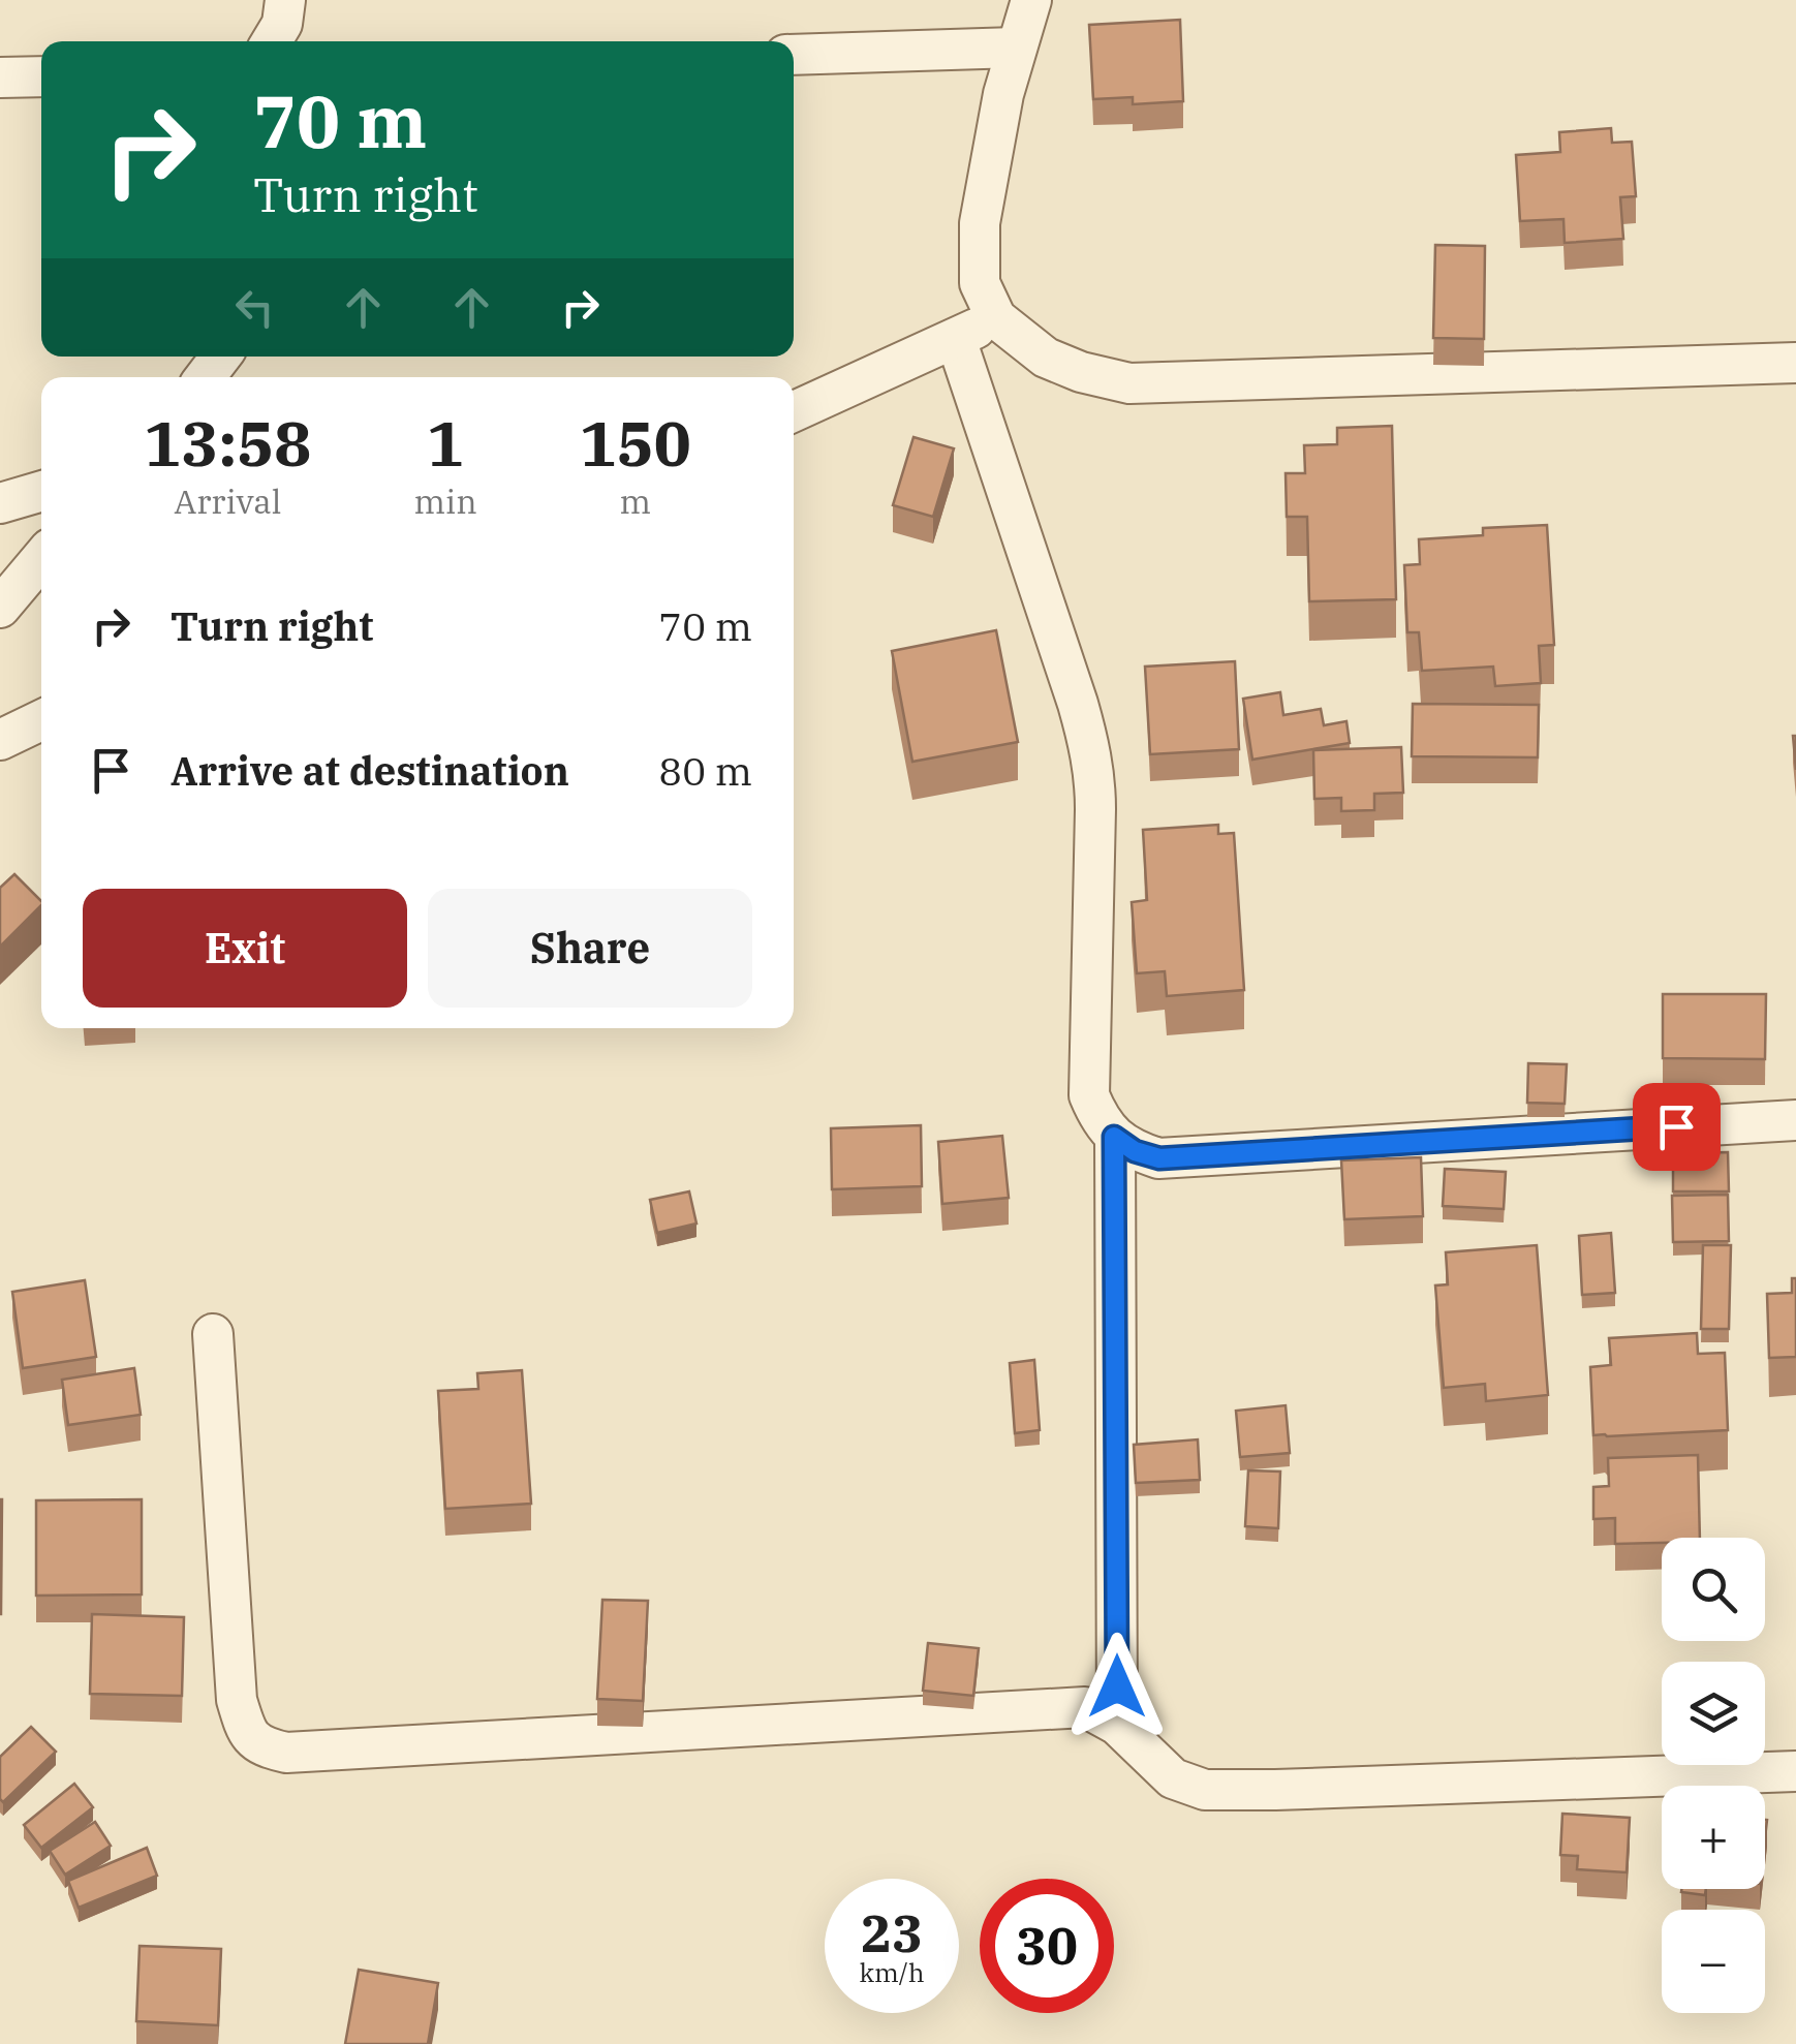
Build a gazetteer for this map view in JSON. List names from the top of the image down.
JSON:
{
  "page": {
    "turn": ["70 m", "Turn right"],
    "eta": [
      "13:58",
      "Arrival",
      "1",
      "min",
      "150",
      "m"
    ],
    "list": [
      {
        "name": "Turn right",
        "value": "70 m"
      },
      {
        "name": "Arrive at destination",
        "value": "80 m"
      }
    ],
    "buttons": ["Exit", "Share"],
    "map_buttons": ["+", "−"],
    "speed": "23 km/h",
    "limit": "30"
  }
}
